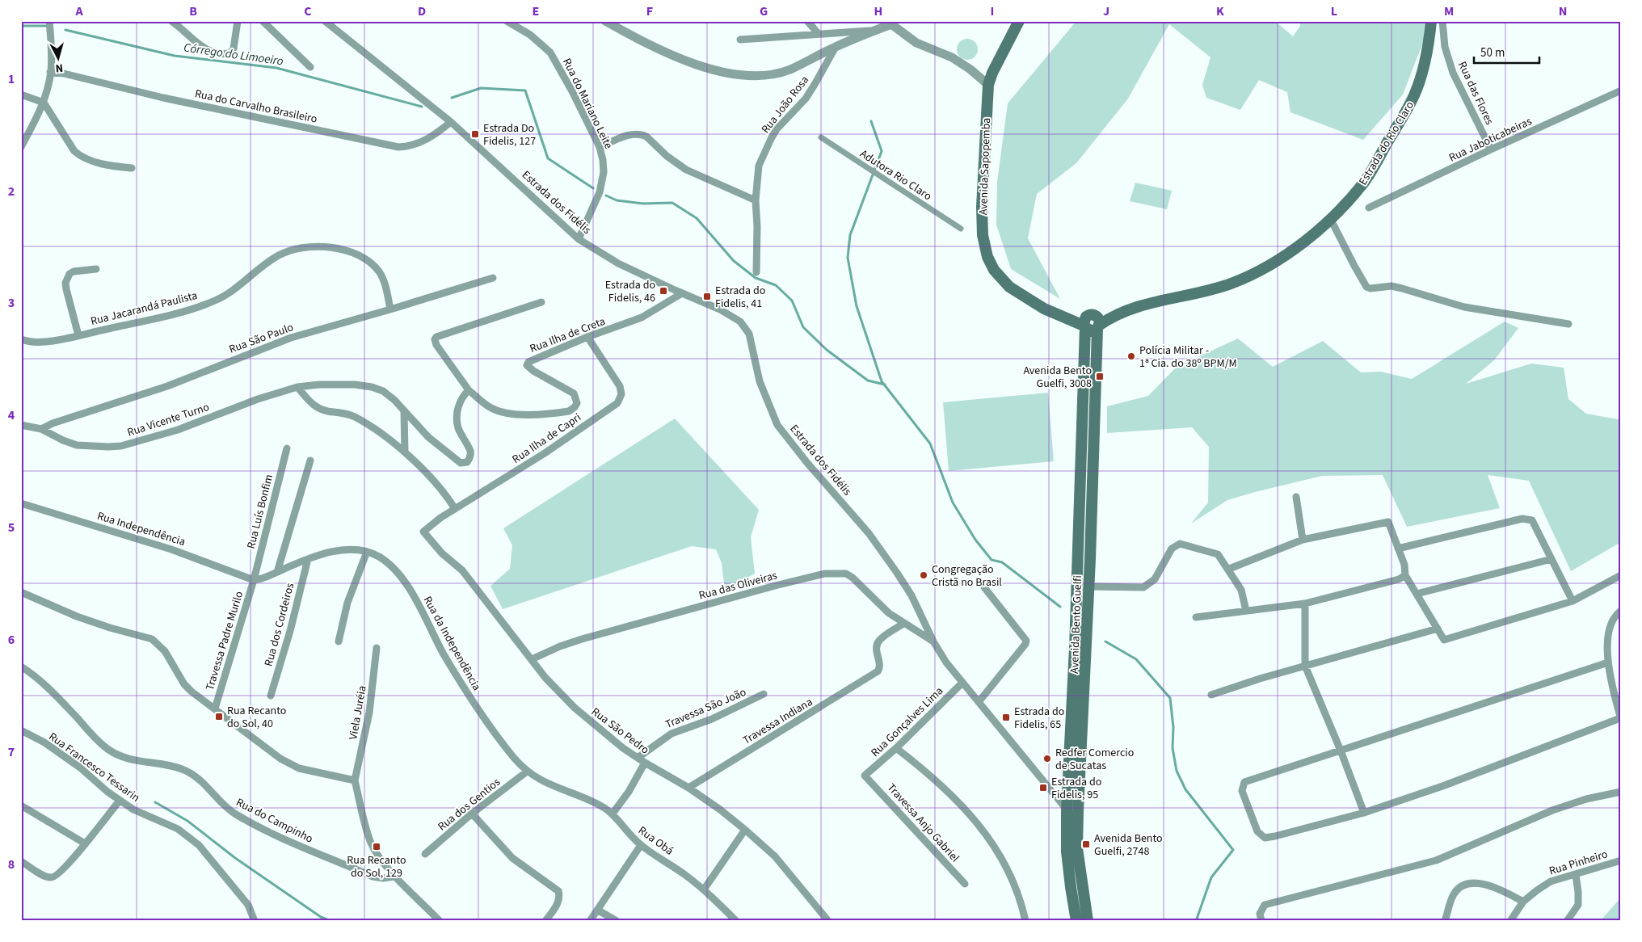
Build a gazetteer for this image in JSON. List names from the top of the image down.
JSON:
{
  "streets": {
    "main road": ["Estrada do Rio Claro", "Avenida Sapopemba", "Avenida Bento Guelfi"],
    "street": [
      "Rua das Flores",
      "Rua do Mariano Leite",
      "Rua João Rosa",
      "Rua do Carvalho Brasileiro",
      "Rua Jaboticabeiras",
      "Adutora Rio Claro",
      "Estrada dos Fidélis",
      "Rua Jacarandá Paulista",
      "Rua Ilha de Creta",
      "Rua São Paulo",
      "Rua Vicente Turno",
      "Rua Ilha de Capri",
      "Rua Luís Bonfim",
      "Rua Independência",
      "Rua das Oliveiras",
      "Rua dos Cordeiros",
      "Travessa Padre Murilo",
      "Rua da Independência",
      "Travessa São João",
      "Viela Juréia",
      "Travessa Indiana",
      "Rua Gonçalves Lima",
      "Rua São Pedro",
      "Rua Francesco Tessarin",
      "Rua dos Gentios",
      "Rua do Campinho",
      "Travessa Anjo Gabriel",
      "Rua Obá",
      "Rua Pinheiro"
    ]
  },
  "crossings": [
    ["Rua das Flores", "Rua Jaboticabeiras"],
    ["Rua do Mariano Leite", "Estrada dos Fidélis"],
    ["Rua do Carvalho Brasileiro", "Estrada dos Fidélis"],
    ["Estrada do Rio Claro", "Avenida Sapopemba"],
    ["Estrada do Rio Claro", "Avenida Bento Guelfi"],
    ["Avenida Sapopemba", "Avenida Bento Guelfi"],
    ["Estrada dos Fidélis", "Rua Ilha de Creta"],
    ["Estrada dos Fidélis", "Rua das Oliveiras"],
    ["Estrada dos Fidélis", "Avenida Bento Guelfi"],
    ["Estrada dos Fidélis", "Rua Gonçalves Lima"],
    ["Rua Jacarandá Paulista", "Rua São Paulo"],
    ["Rua Ilha de Creta", "Rua Vicente Turno"],
    ["Rua Ilha de Creta", "Rua Ilha de Capri"],
    ["Rua São Paulo", "Rua Vicente Turno"],
    ["Rua Ilha de Capri", "Rua São Pedro"],
    ["Rua Luís Bonfim", "Rua Independência"],
    ["Rua Luís Bonfim", "Travessa Padre Murilo"],
    ["Rua Luís Bonfim", "Rua da Independência"],
    ["Rua Independência", "Travessa Padre Murilo"],
    ["Rua Independência", "Rua da Independência"],
    ["Rua das Oliveiras", "Travessa Indiana"],
    ["Rua das Oliveiras", "Rua São Pedro"],
    ["Rua dos Cordeiros", "Rua da Independência"],
    ["Travessa Padre Murilo", "Rua da Independência"],
    ["Rua da Independência", "Rua dos Gentios"],
    ["Rua da Independência", "Rua Obá"],
    ["Travessa São João", "Rua São Pedro"],
    ["Travessa Indiana", "Rua São Pedro"],
    ["Rua Gonçalves Lima", "Travessa Anjo Gabriel"]
  ],
  "water": ["Córrego do Limoeiro"],
  "places": {
    "transit": [
      "Estrada Do Fidelis, 127",
      "Estrada do Fidelis, 46",
      "Estrada do Fidelis, 41",
      "Avenida Bento Guelfi, 3008",
      "Rua Recanto do Sol, 40",
      "Estrada do Fidelis, 65",
      "Estrada do Fidelis, 95",
      "Avenida Bento Guelfi, 2748",
      "Rua Recanto do Sol, 129"
    ],
    "other": ["Polícia Militar - 1ª Cia. do 38º BPM/M", "Congregação Cristã no Brasil", "Redfer Comercio de Sucatas"]
  },
  "scale_bar": "50 m",
  "north": "bottom",
  "grid": {
    "columns": [
      "A",
      "B",
      "C",
      "D",
      "E",
      "F",
      "G",
      "H",
      "I",
      "J",
      "K",
      "L",
      "M",
      "N"
    ],
    "rows": [
      "1",
      "2",
      "3",
      "4",
      "5",
      "6",
      "7",
      "8"
    ]
  }
}
